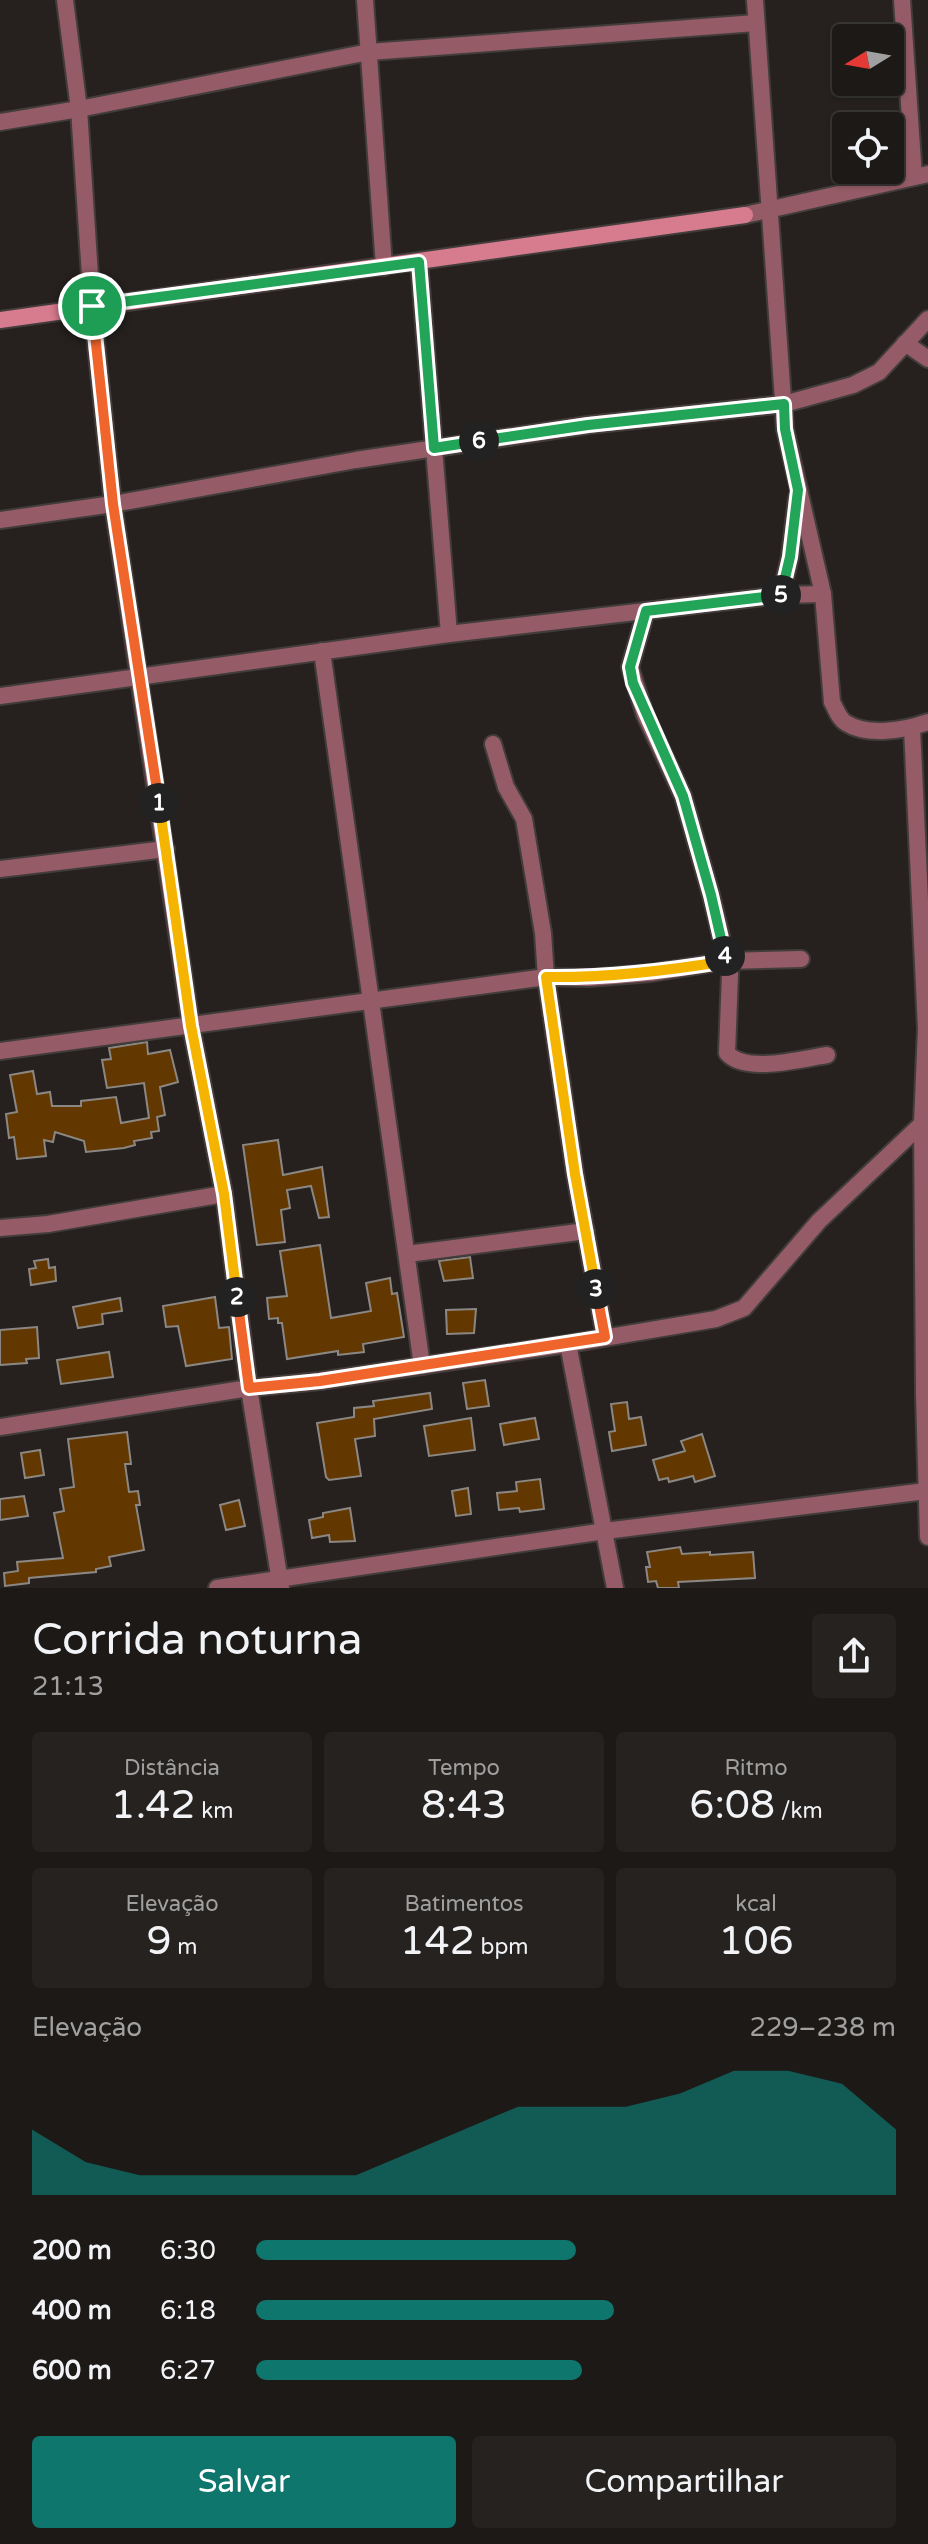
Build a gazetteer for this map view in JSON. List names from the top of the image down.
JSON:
{
  "north": "left",
  "page": {
    "pins": [
      "6",
      "5",
      "1",
      "4",
      "3",
      "2"
    ],
    "heading": ["Corrida noturna", "21:13"],
    "stats": [
      ["Distância", "1.42 km"],
      ["Tempo", "8:43"],
      ["Ritmo", "6:08 /km"],
      ["Elevação", "9 m"],
      ["Batimentos", "142 bpm"],
      ["kcal", "106"]
    ],
    "chart": ["Elevação", "229–238 m"],
    "list": [
      {
        "name": "200 m",
        "note": "6:30"
      },
      {
        "name": "400 m",
        "note": "6:18"
      },
      {
        "name": "600 m",
        "note": "6:27"
      }
    ],
    "buttons": ["Salvar", "Compartilhar"]
  }
}
